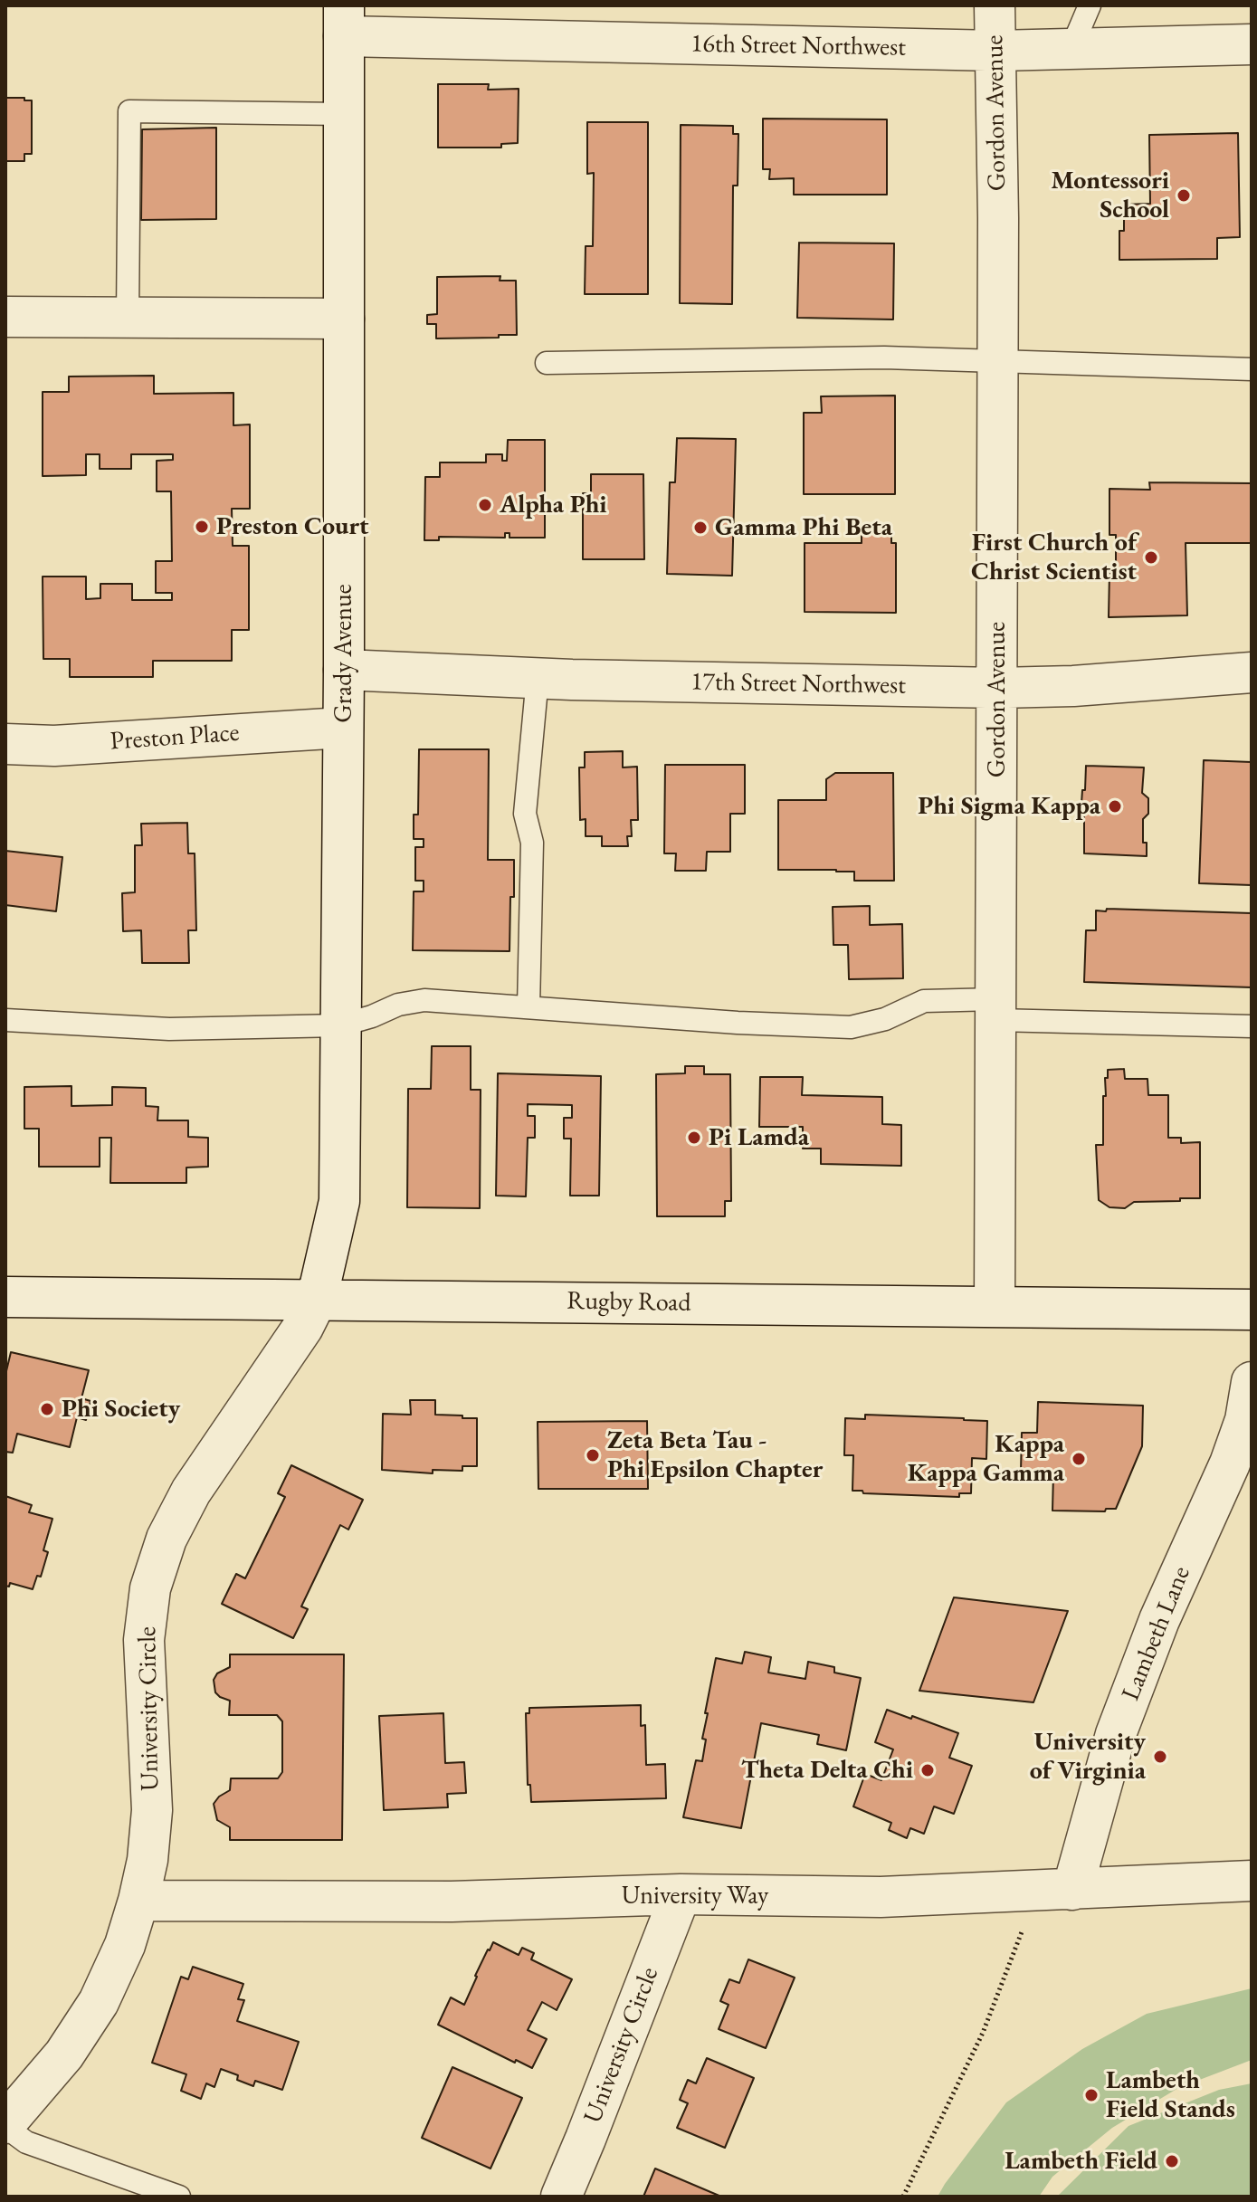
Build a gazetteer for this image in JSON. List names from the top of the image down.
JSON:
{
  "streets": {
    "street": [
      "16th Street Northwest",
      "Gordon Avenue",
      "Grady Avenue",
      "17th Street Northwest",
      "Preston Place",
      "Rugby Road",
      "Lambeth Lane",
      "University Circle",
      "University Way"
    ]
  },
  "crossings": [
    ["16th Street Northwest", "Gordon Avenue"],
    ["16th Street Northwest", "Grady Avenue"],
    ["Gordon Avenue", "17th Street Northwest"],
    ["Gordon Avenue", "Rugby Road"],
    ["Grady Avenue", "17th Street Northwest"],
    ["Grady Avenue", "Preston Place"],
    ["Grady Avenue", "Rugby Road"],
    ["Grady Avenue", "University Circle"],
    ["Rugby Road", "University Circle"],
    ["Lambeth Lane", "University Way"],
    ["University Circle", "University Way"]
  ],
  "places": [
    "Montessori School",
    "Alpha Phi",
    "Preston Court",
    "Gamma Phi Beta",
    "First Church of Christ Scientist",
    "Phi Sigma Kappa",
    "Pi Lamda",
    "Phi Society",
    "Zeta Beta Tau - Phi Epsilon Chapter",
    "Kappa Kappa Gamma",
    "University of Virginia",
    "Theta Delta Chi",
    "Lambeth Field Stands",
    "Lambeth Field"
  ]
}
